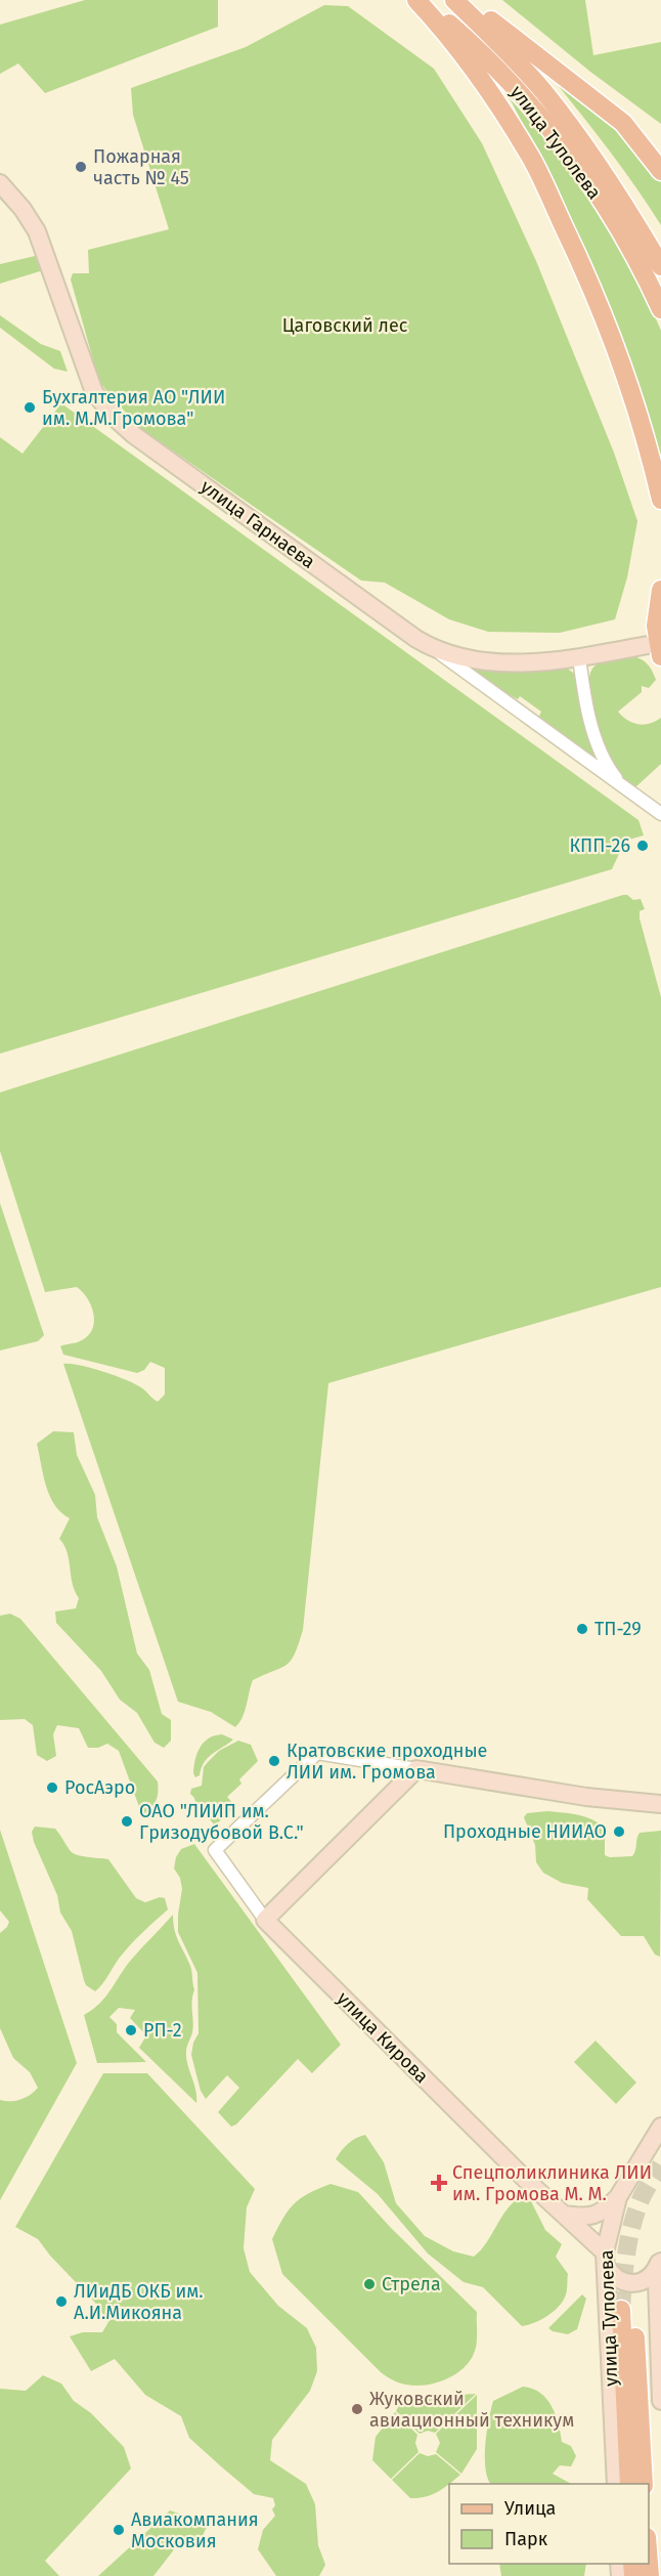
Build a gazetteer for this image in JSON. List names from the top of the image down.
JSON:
{
  "streets": {
    "main road": ["улица Туполева"],
    "street": ["улица Гарнаева", "улица Кирова"]
  },
  "crossings": [
    ["улица Туполева", "улица Кирова"]
  ],
  "parks": ["Цаговский лес"],
  "places": {
    "other": [
      "Пожарная часть № 45",
      "Бухгалтерия АО \"ЛИИ им. М.М.Громова\"",
      "КПП-26",
      "ТП-29",
      "Кратовские проходные ЛИИ им. Громова",
      "РосАэро",
      "ОАО \"ЛИИП им. Гризодубовой В.С.\"",
      "Проходные НИИАО",
      "РП-2",
      "Стрела",
      "ЛИиДБ ОКБ им. А.И.Микояна",
      "Жуковский авиационный техникум",
      "Авиакомпания Московия"
    ],
    "health": ["Спецполиклиника ЛИИ им. Громова М. М."]
  },
  "legend": ["Улица", "Парк"]
}
